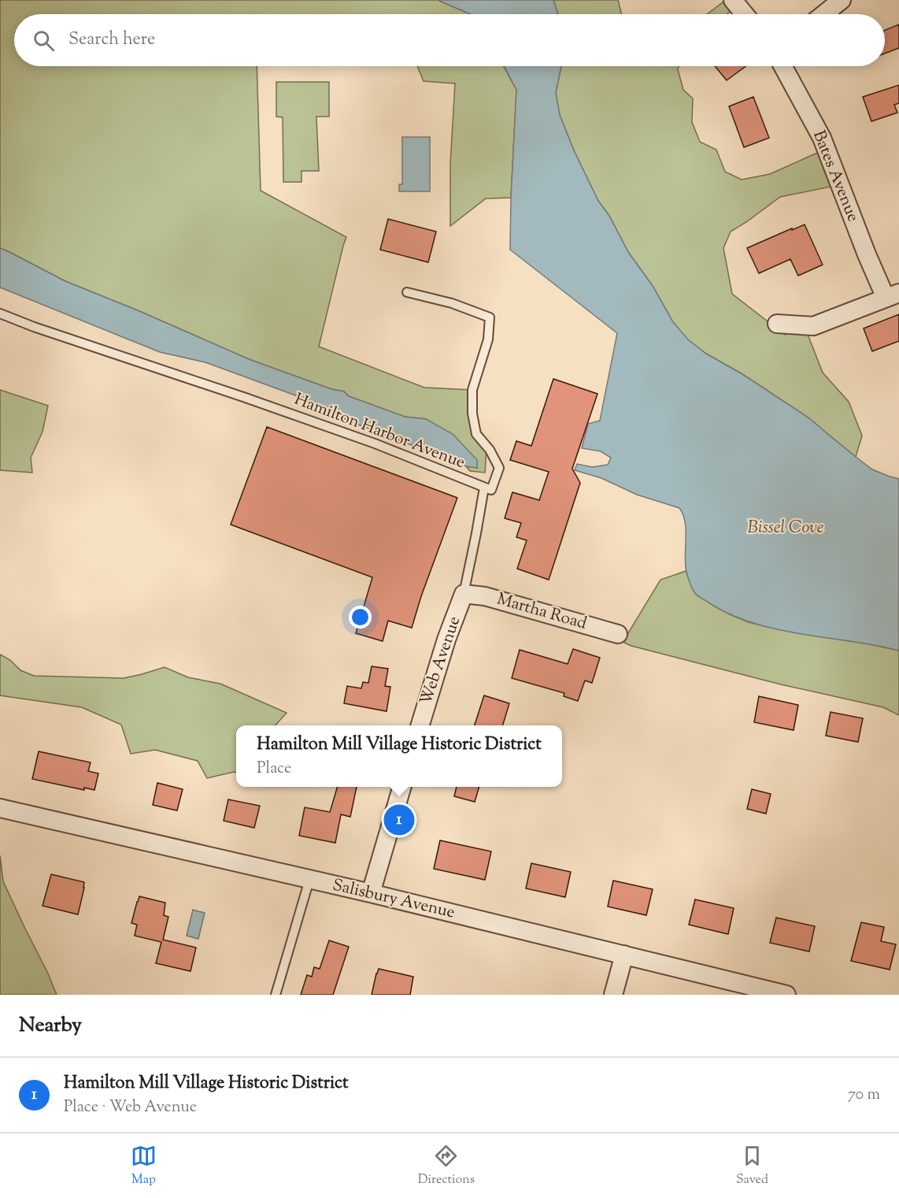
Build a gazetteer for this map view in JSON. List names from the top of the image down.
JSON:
{
  "streets": {
    "street": [
      "Bates Avenue",
      "Martha Road",
      "Web Avenue",
      "Salisbury Avenue"
    ],
    "lane": ["Hamilton Harbor Avenue"]
  },
  "crossings": [
    ["Martha Road", "Web Avenue"]
  ],
  "water": ["Bissel Cove"],
  "page": {
    "search": "Search here",
    "popup": ["Hamilton Mill Village Historic District", "Place"],
    "pins": "1",
    "heading": "Nearby",
    "list": [
      {
        "mark": "1",
        "name": "Hamilton Mill Village Historic District",
        "note": "Place · Web Avenue",
        "value": "70 m"
      }
    ],
    "nav": ["Map", "Directions", "Saved"]
  }
}
